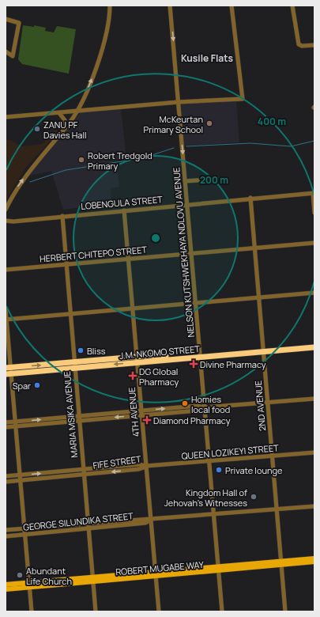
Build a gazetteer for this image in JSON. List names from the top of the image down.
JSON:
{
  "streets": {
    "highway": ["J.M. NKOMO STREET"],
    "main road": ["ROBERT MUGABE WAY"],
    "street": [
      "LOBENGULA STREET",
      "NELSON KUTSHWEKHAYA NDLOVU AVENUE",
      "HERBERT CHITEPO STREET",
      "2ND AVENUE",
      "4TH AVENUE",
      "MARIA MSIKA AVENUE",
      "QUEEN LOZIKEYI STREET",
      "FIFE STREET",
      "GEORGE SILUNDIKA STREET"
    ]
  },
  "crossings": [
    ["LOBENGULA STREET", "NELSON KUTSHWEKHAYA NDLOVU AVENUE"],
    ["LOBENGULA STREET", "2ND AVENUE"],
    ["LOBENGULA STREET", "4TH AVENUE"],
    ["LOBENGULA STREET", "MARIA MSIKA AVENUE"],
    ["NELSON KUTSHWEKHAYA NDLOVU AVENUE", "HERBERT CHITEPO STREET"],
    ["NELSON KUTSHWEKHAYA NDLOVU AVENUE", "J.M. NKOMO STREET"],
    ["NELSON KUTSHWEKHAYA NDLOVU AVENUE", "QUEEN LOZIKEYI STREET"],
    ["NELSON KUTSHWEKHAYA NDLOVU AVENUE", "GEORGE SILUNDIKA STREET"],
    ["NELSON KUTSHWEKHAYA NDLOVU AVENUE", "ROBERT MUGABE WAY"],
    ["HERBERT CHITEPO STREET", "2ND AVENUE"],
    ["HERBERT CHITEPO STREET", "4TH AVENUE"],
    ["HERBERT CHITEPO STREET", "MARIA MSIKA AVENUE"],
    ["J.M. NKOMO STREET", "2ND AVENUE"],
    ["J.M. NKOMO STREET", "4TH AVENUE"],
    ["J.M. NKOMO STREET", "MARIA MSIKA AVENUE"],
    ["2ND AVENUE", "QUEEN LOZIKEYI STREET"],
    ["2ND AVENUE", "GEORGE SILUNDIKA STREET"],
    ["2ND AVENUE", "ROBERT MUGABE WAY"],
    ["4TH AVENUE", "QUEEN LOZIKEYI STREET"],
    ["4TH AVENUE", "FIFE STREET"],
    ["4TH AVENUE", "GEORGE SILUNDIKA STREET"],
    ["4TH AVENUE", "ROBERT MUGABE WAY"],
    ["MARIA MSIKA AVENUE", "FIFE STREET"],
    ["MARIA MSIKA AVENUE", "GEORGE SILUNDIKA STREET"],
    ["MARIA MSIKA AVENUE", "ROBERT MUGABE WAY"],
    ["QUEEN LOZIKEYI STREET", "FIFE STREET"]
  ],
  "districts": ["Kusile Flats"],
  "places": {
    "other": [
      "McKeurtan Primary School",
      "ZANU PF Davies Hall",
      "Robert Tredgold Primary",
      "Bliss",
      "Spar",
      "Homies local food",
      "Private lounge",
      "Kingdom Hall of Jehovah's Witnesses",
      "Abundant Life Church"
    ],
    "health": ["Divine Pharmacy", "DG Global Pharmacy", "Diamond Pharmacy"]
  },
  "rings": ["400 m", "200 m"]
}
